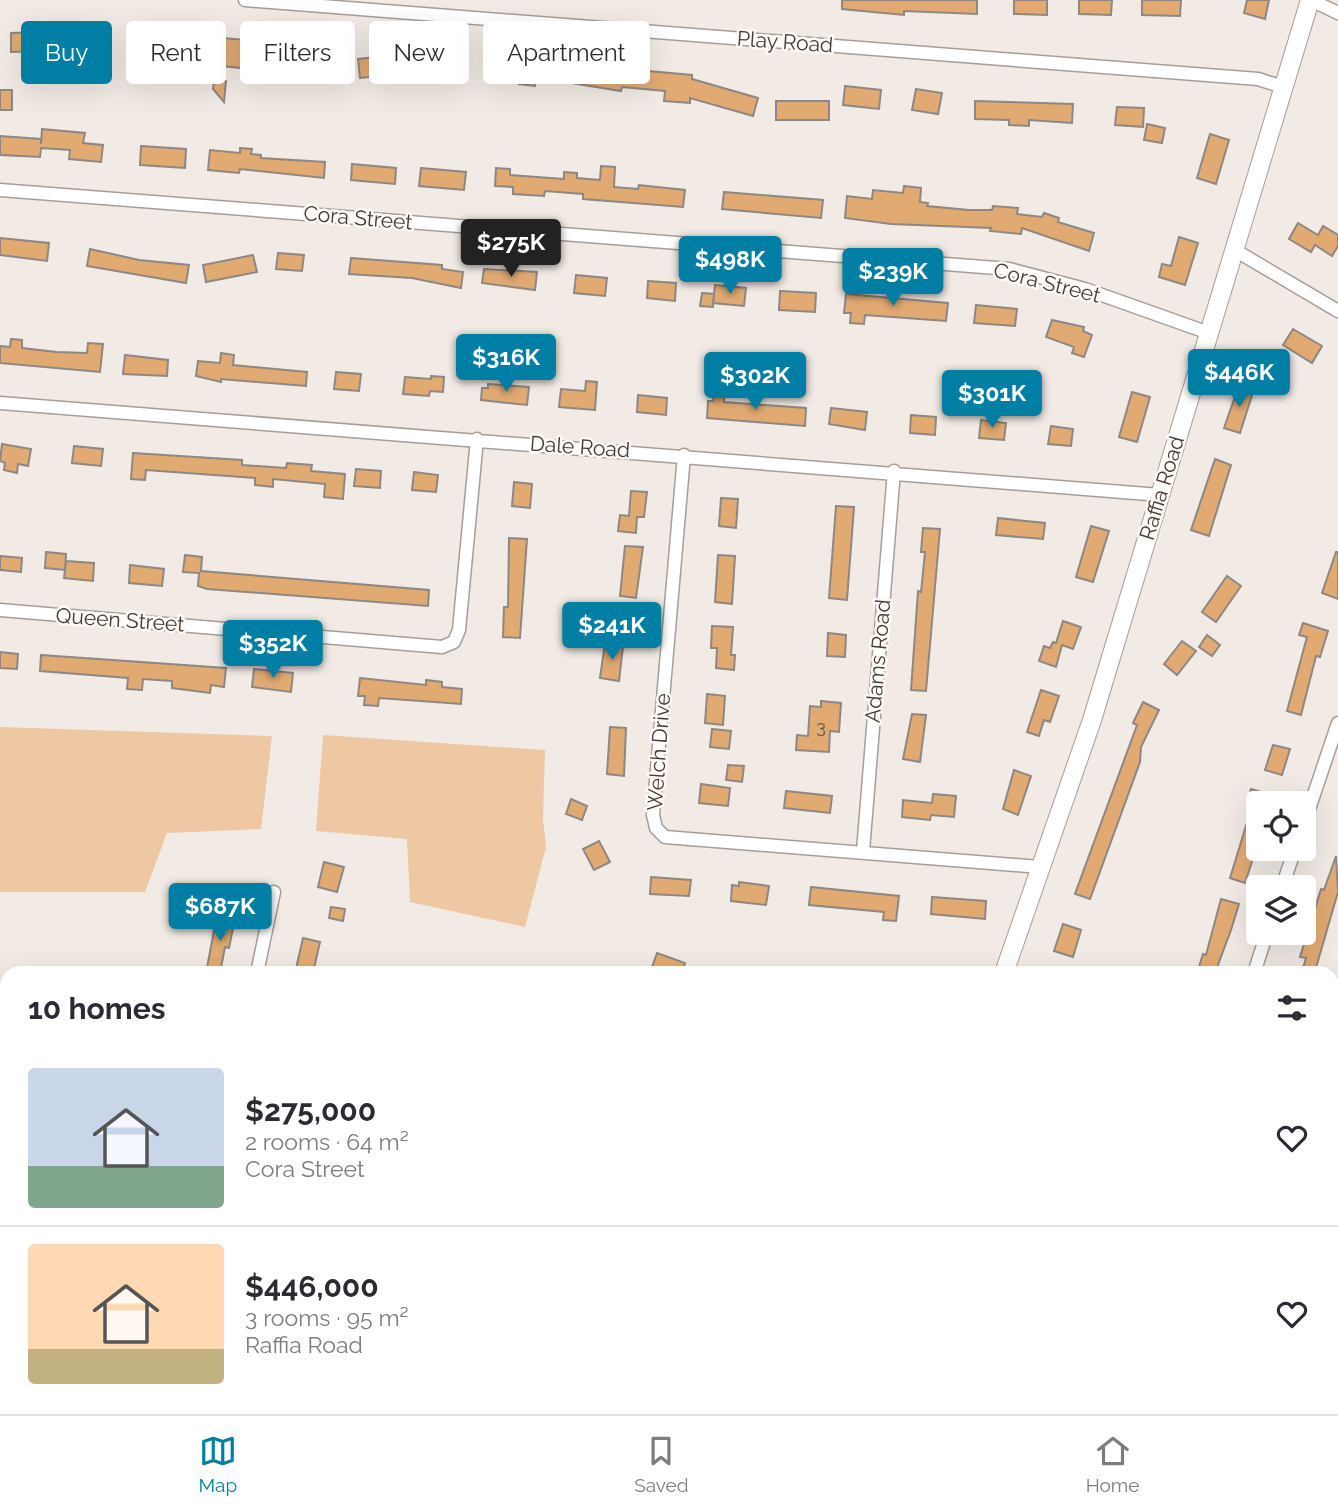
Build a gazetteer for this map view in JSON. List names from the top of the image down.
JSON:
{
  "streets": {
    "main road": ["Raffia Road"],
    "street": [
      "Play Road",
      "Cora Street",
      "Dale Road",
      "Queen Street",
      "Adams Road",
      "Welch Drive"
    ]
  },
  "crossings": [
    ["Play Road", "Raffia Road"],
    ["Cora Street", "Raffia Road"],
    ["Dale Road", "Raffia Road"],
    ["Dale Road", "Queen Street"],
    ["Dale Road", "Adams Road"],
    ["Dale Road", "Welch Drive"],
    ["Raffia Road", "Welch Drive"],
    ["Adams Road", "Welch Drive"]
  ],
  "house_numbers": ["3"],
  "page": {
    "chip": [
      "Buy",
      "Rent",
      "Filters",
      "New",
      "Apartment"
    ],
    "price": [
      "$275K",
      "$498K",
      "$239K",
      "$316K",
      "$446K",
      "$302K",
      "$301K",
      "$241K",
      "$352K",
      "$687K"
    ],
    "heading": "10 homes",
    "list": [
      {
        "name": "$275,000",
        "note": "2 rooms · 64 m² · Cora Street"
      },
      {
        "name": "$446,000",
        "note": "3 rooms · 95 m² · Raffia Road"
      }
    ],
    "tabs": ["Map", "Saved", "Home"]
  }
}
